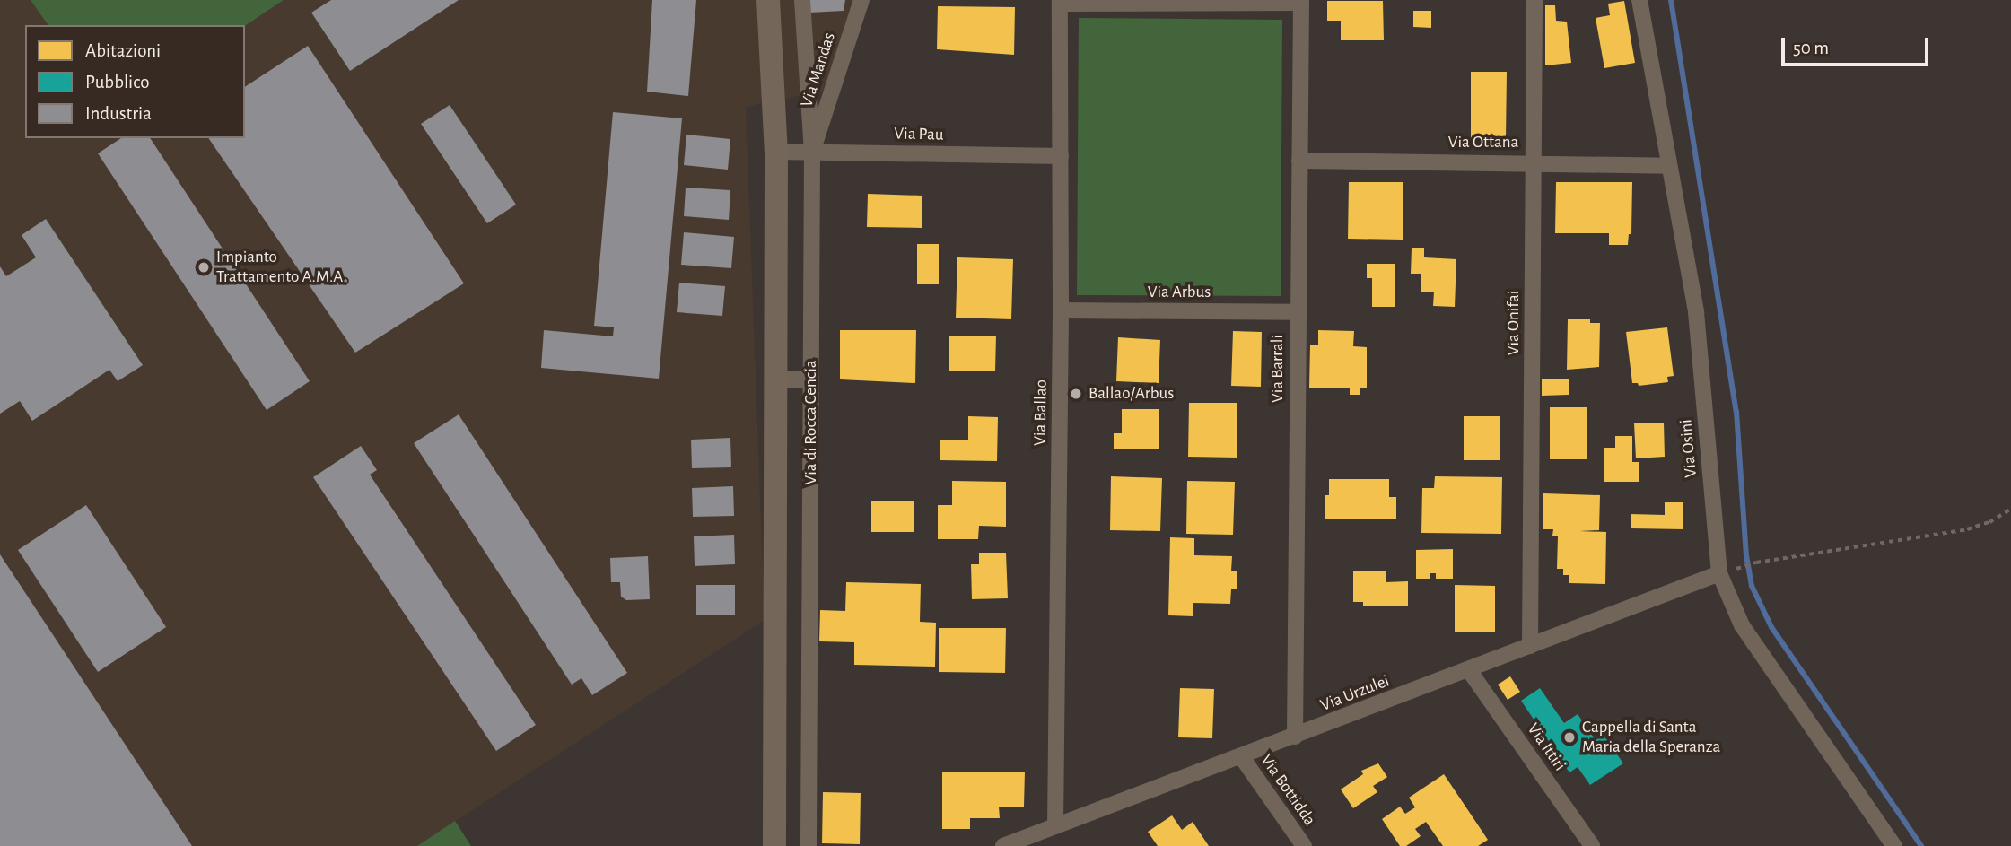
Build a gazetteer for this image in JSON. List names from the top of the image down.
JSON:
{
  "streets": {
    "main road": ["Via di Rocca Cencia"],
    "street": [
      "Via Mandas",
      "Via Pau",
      "Via Ottana",
      "Via Arbus",
      "Via Onifai",
      "Via Barrali",
      "Via Ballao",
      "Via Osini",
      "Via Urzulei",
      "Via Ittiri",
      "Via Bottidda"
    ]
  },
  "crossings": [
    ["Via Mandas", "Via Pau"],
    ["Via Mandas", "Via di Rocca Cencia"],
    ["Via Pau", "Via Ballao"],
    ["Via Pau", "Via di Rocca Cencia"],
    ["Via Ottana", "Via Onifai"],
    ["Via Ottana", "Via Barrali"],
    ["Via Ottana", "Via Osini"],
    ["Via Arbus", "Via Barrali"],
    ["Via Arbus", "Via Ballao"],
    ["Via Onifai", "Via Urzulei"],
    ["Via Barrali", "Via Urzulei"],
    ["Via Ballao", "Via Urzulei"],
    ["Via Osini", "Via Urzulei"],
    ["Via Urzulei", "Via Ittiri"],
    ["Via Urzulei", "Via Bottidda"]
  ],
  "places": ["Impianto Trattamento A.M.A.", "Ballao/Arbus", "Cappella di Santa Maria della Speranza"],
  "legend": ["Abitazioni", "Pubblico", "Industria"],
  "scale_bar": "50 m"
}
